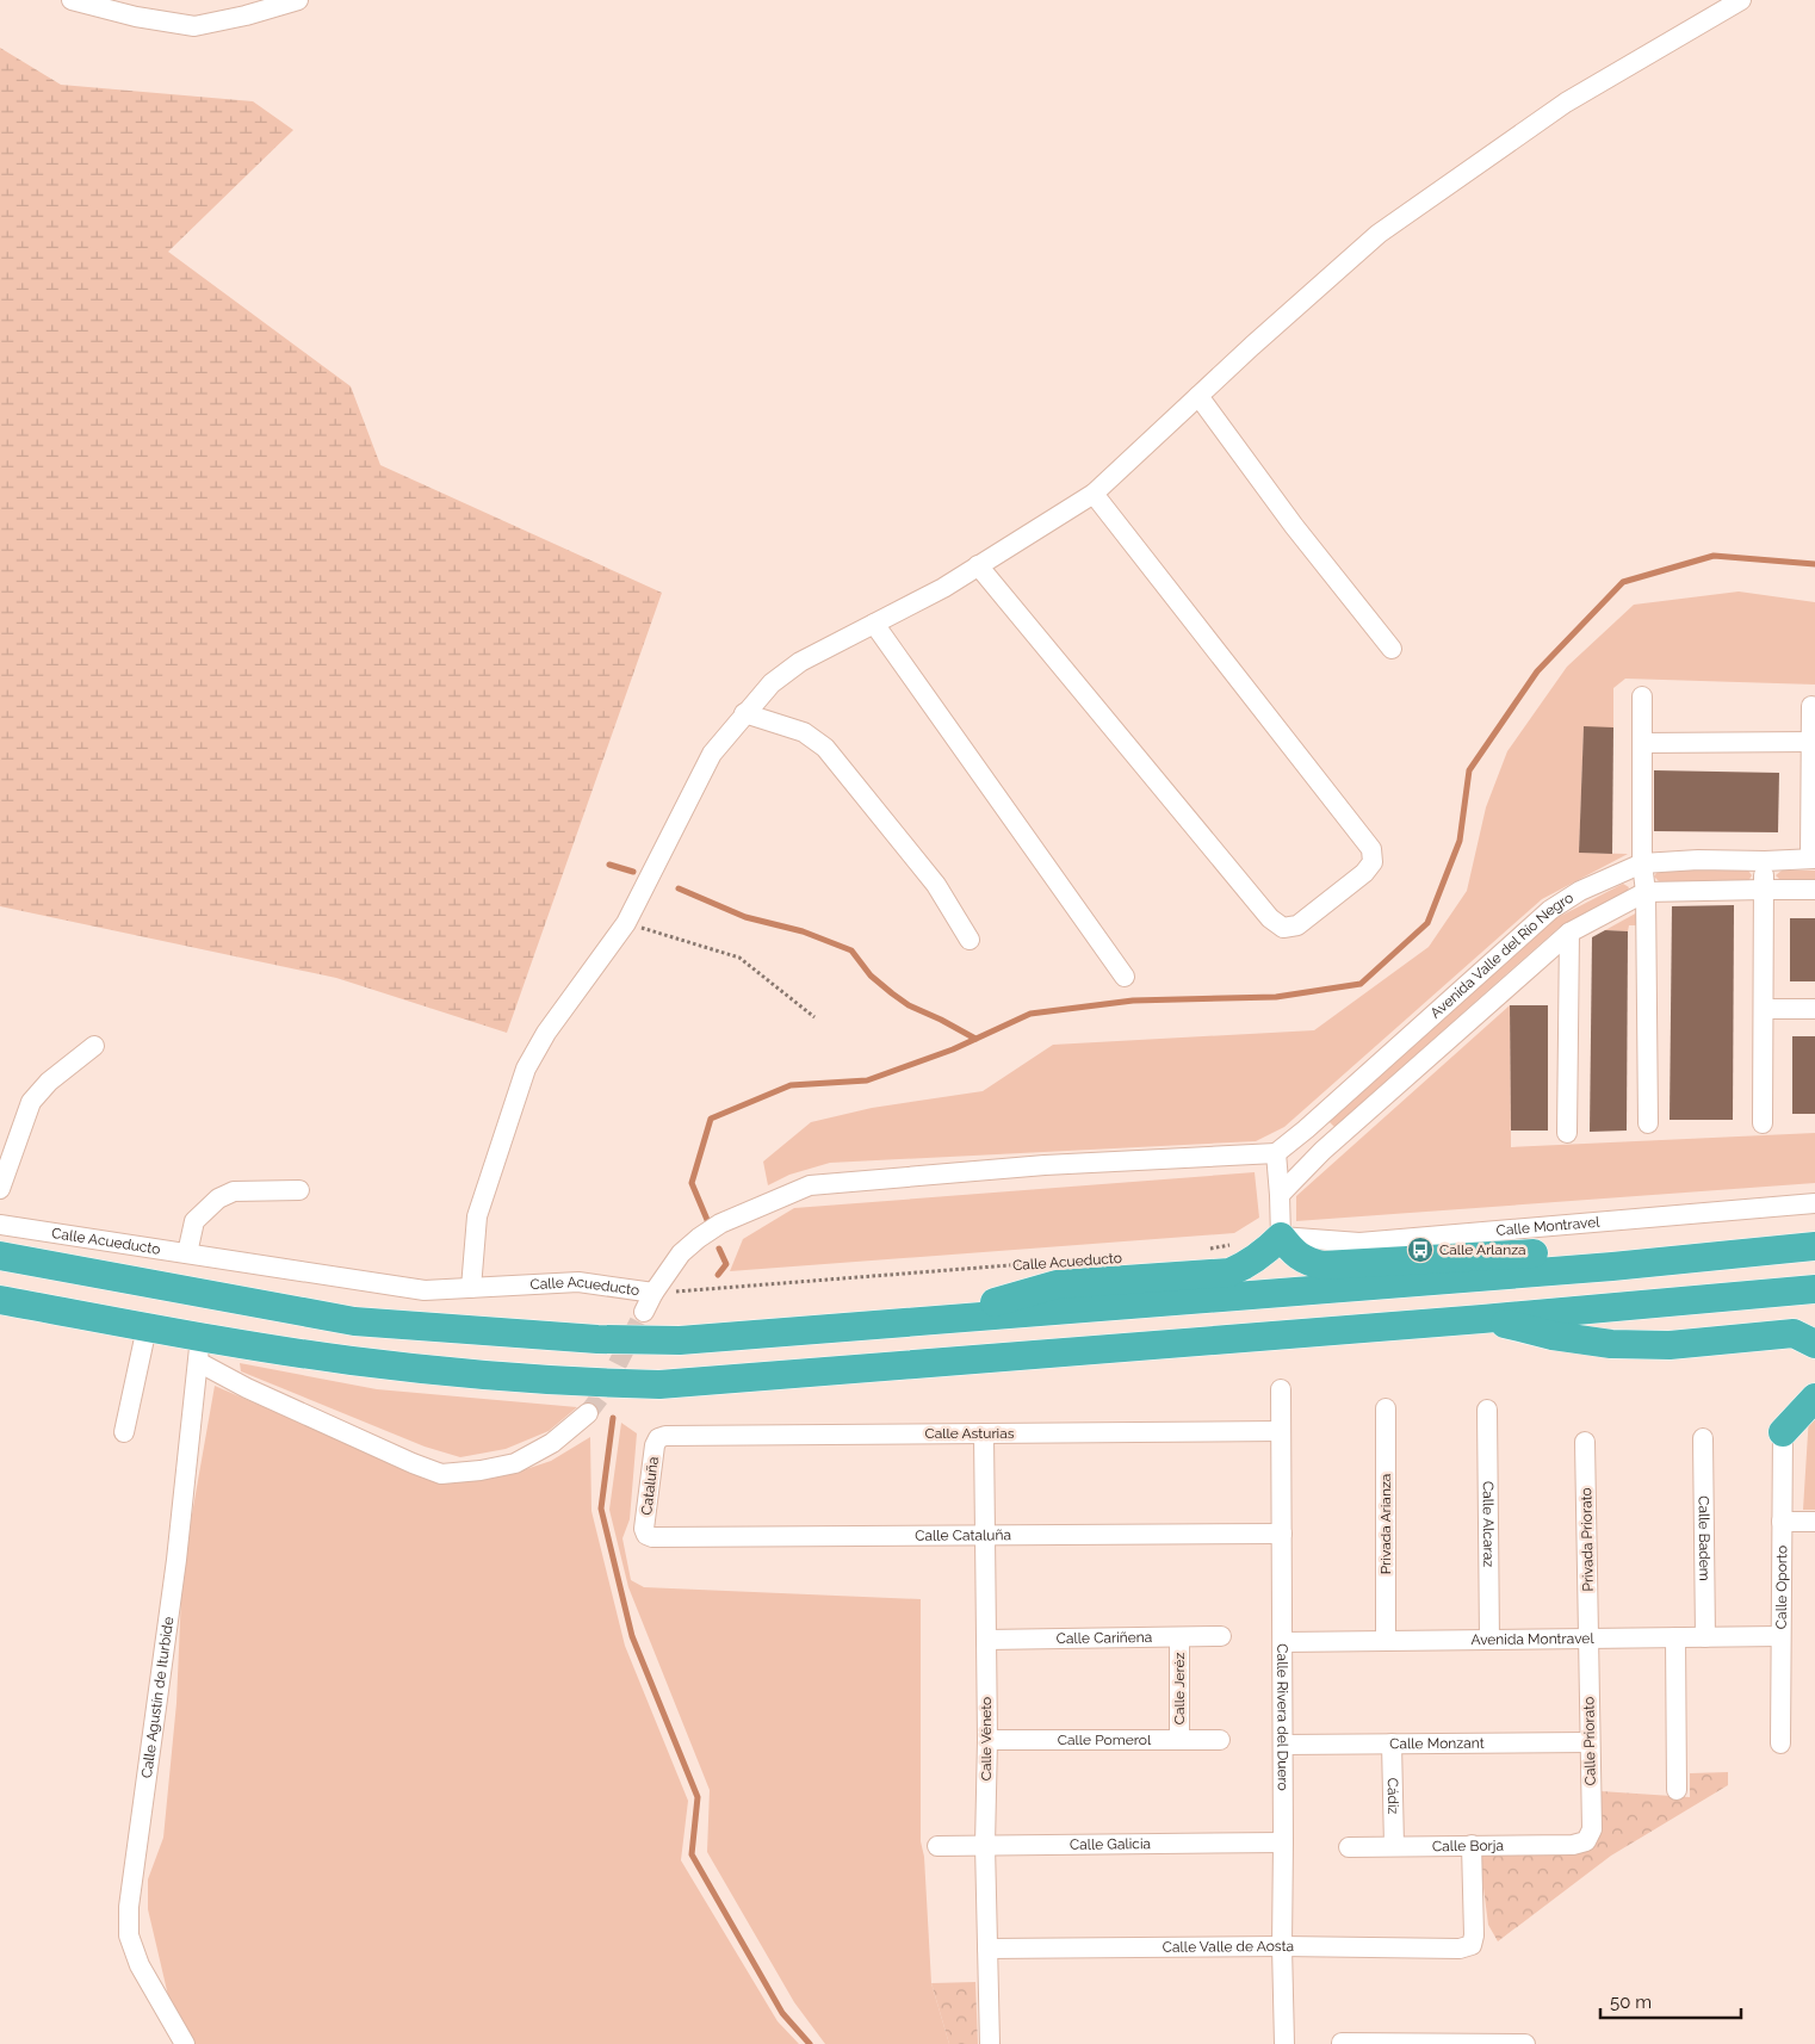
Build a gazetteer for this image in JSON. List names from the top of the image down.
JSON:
{
  "streets": {
    "street": [
      "Avenida Valle del Río Negro",
      "Calle Montravel",
      "Calle Acueducto",
      "Calle Asturias",
      "Cataluña",
      "Privada Arianza",
      "Calle Alcaraz",
      "Calle Cataluña",
      "Calle Badem",
      "Privada Priorato",
      "Calle Oporto",
      "Calle Cariñena",
      "Avenida Montravel",
      "Calle Jeréz",
      "Calle Agustín de Iturbide",
      "Calle Rivera del Duero",
      "Calle Véneto",
      "Calle Pomerol",
      "Calle Priorato",
      "Calle Monzant",
      "Cádiz",
      "Calle Galicia",
      "Calle Borja",
      "Calle Valle de Aosta"
    ]
  },
  "crossings": [
    ["Calle Asturias", "Cataluña"],
    ["Calle Asturias", "Calle Rivera del Duero"],
    ["Calle Asturias", "Calle Véneto"],
    ["Cataluña", "Calle Cataluña"],
    ["Privada Arianza", "Avenida Montravel"],
    ["Calle Alcaraz", "Avenida Montravel"],
    ["Calle Cataluña", "Calle Rivera del Duero"],
    ["Calle Cataluña", "Calle Véneto"],
    ["Calle Badem", "Avenida Montravel"],
    ["Privada Priorato", "Avenida Montravel"],
    ["Privada Priorato", "Calle Priorato"],
    ["Calle Oporto", "Avenida Montravel"],
    ["Calle Cariñena", "Calle Jeréz"],
    ["Calle Cariñena", "Calle Véneto"],
    ["Avenida Montravel", "Calle Rivera del Duero"],
    ["Avenida Montravel", "Calle Priorato"],
    ["Calle Jeréz", "Calle Pomerol"],
    ["Calle Rivera del Duero", "Calle Monzant"],
    ["Calle Rivera del Duero", "Calle Galicia"],
    ["Calle Rivera del Duero", "Calle Valle de Aosta"],
    ["Calle Véneto", "Calle Pomerol"],
    ["Calle Véneto", "Calle Galicia"],
    ["Calle Véneto", "Calle Valle de Aosta"],
    ["Calle Priorato", "Calle Monzant"],
    ["Calle Priorato", "Calle Borja"],
    ["Calle Monzant", "Cádiz"],
    ["Cádiz", "Calle Borja"],
    ["Calle Borja", "Calle Valle de Aosta"]
  ],
  "places": {
    "bus stop": ["Calle Arlanza"]
  },
  "scale_bar": "50 m"
}
